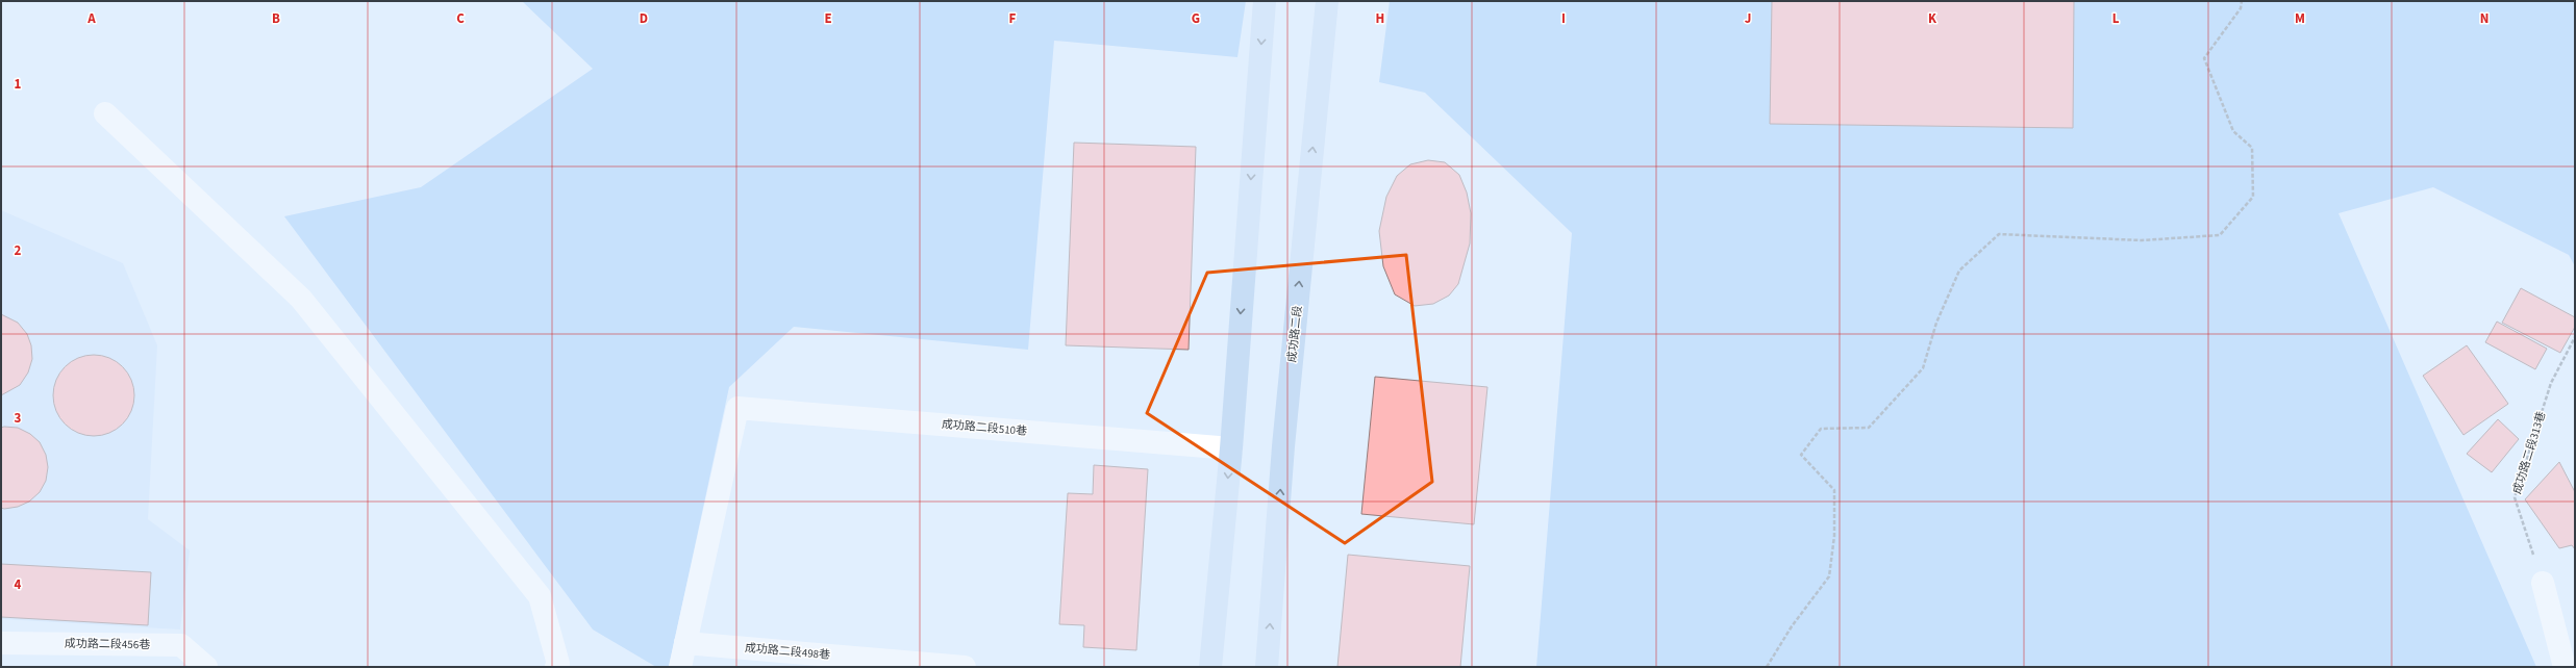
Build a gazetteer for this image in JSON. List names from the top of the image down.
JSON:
{
  "streets": {
    "main road": ["成功路二段"],
    "street": ["成功路二段510巷", "成功路二段456巷", "成功路二段498巷"],
    "path": ["成功路二段313巷"]
  },
  "crossings": [
    ["成功路二段510巷", "成功路二段498巷"]
  ],
  "grid": {
    "columns": [
      "A",
      "B",
      "C",
      "D",
      "E",
      "F",
      "G",
      "H",
      "I",
      "J",
      "K",
      "L",
      "M",
      "N"
    ],
    "rows": [
      "1",
      "2",
      "3",
      "4"
    ]
  }
}
